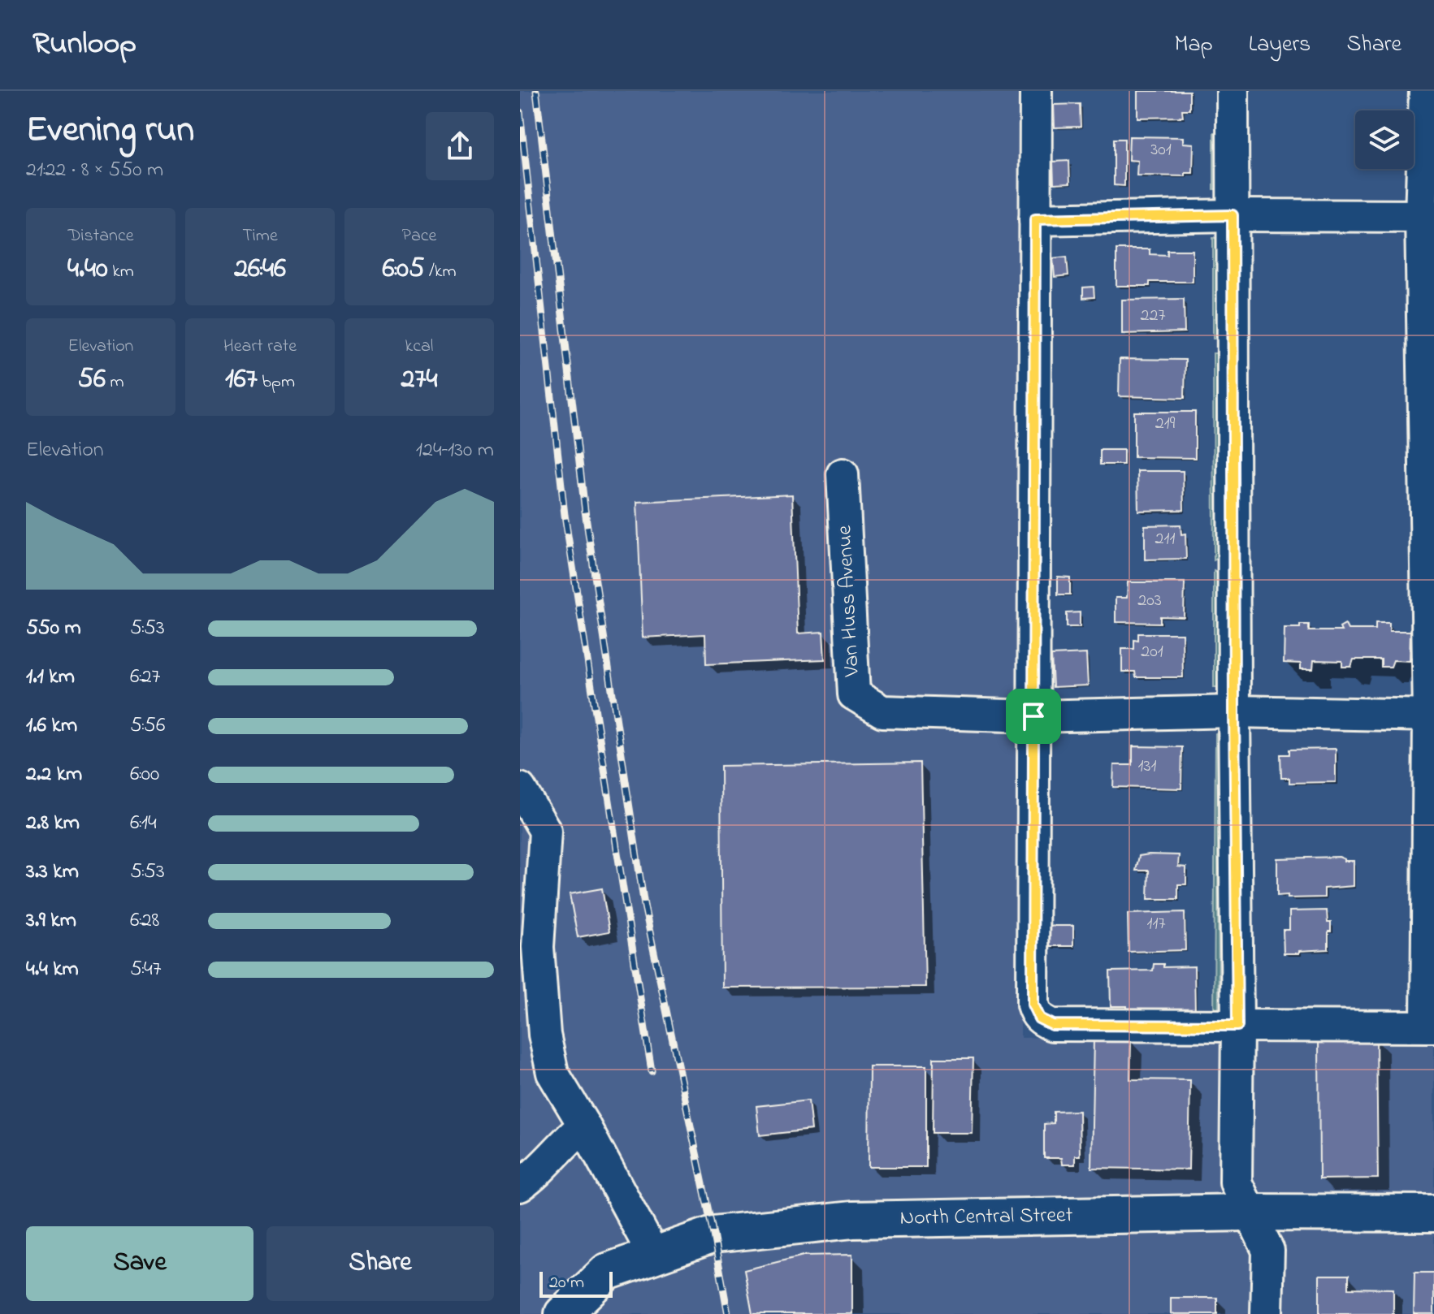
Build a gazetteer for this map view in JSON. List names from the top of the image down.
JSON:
{
  "streets": {
    "main road": ["North Central Street"],
    "street": ["Van Huss Avenue"]
  },
  "house_numbers": [
    "301",
    "227",
    "219",
    "211",
    "203",
    "201",
    "131",
    "117"
  ],
  "scale_bar": "20 m",
  "page": {
    "header": "Runloop",
    "nav": ["Map", "Layers", "Share"],
    "heading": ["Evening run", "21:22 · 8 × 550 m"],
    "stats": [
      ["Distance", "4.40 km"],
      ["Time", "26:46"],
      ["Pace", "6:05 /km"],
      ["Elevation", "56 m"],
      ["Heart rate", "167 bpm"],
      ["kcal", "274"]
    ],
    "chart": ["Elevation", "124–130 m"],
    "list": [
      {
        "name": "550 m",
        "note": "5:53"
      },
      {
        "name": "1.1 km",
        "note": "6:27"
      },
      {
        "name": "1.6 km",
        "note": "5:56"
      },
      {
        "name": "2.2 km",
        "note": "6:00"
      },
      {
        "name": "2.8 km",
        "note": "6:14"
      },
      {
        "name": "3.3 km",
        "note": "5:53"
      },
      {
        "name": "3.9 km",
        "note": "6:28"
      },
      {
        "name": "4.4 km",
        "note": "5:47"
      }
    ],
    "buttons": ["Save", "Share"],
    "scale": "20 m"
  }
}
